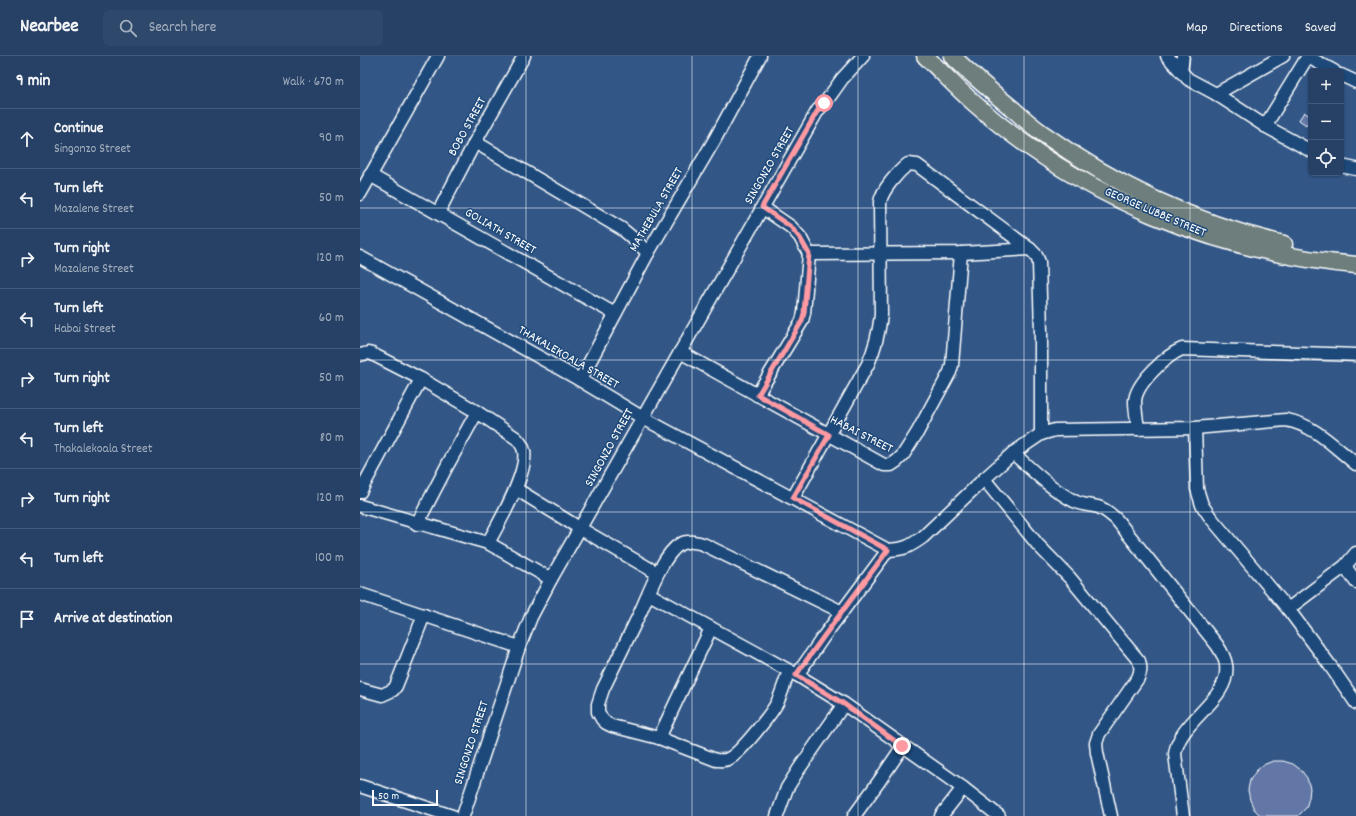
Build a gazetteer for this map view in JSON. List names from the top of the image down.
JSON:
{
  "streets": {
    "main road": ["GEORGE LUBBE STREET"],
    "street": [
      "BOBO STREET",
      "SINGONZO STREET",
      "MATHEBULA STREET",
      "GOLIATH STREET",
      "THAKALEKOALA STREET",
      "HABAI STREET"
    ]
  },
  "crossings": [
    ["BOBO STREET", "GOLIATH STREET"],
    ["SINGONZO STREET", "THAKALEKOALA STREET"],
    ["SINGONZO STREET", "HABAI STREET"],
    ["MATHEBULA STREET", "GOLIATH STREET"],
    ["MATHEBULA STREET", "THAKALEKOALA STREET"]
  ],
  "scale_bar": "50 m",
  "page": {
    "header": "Nearbee",
    "search": "Search here",
    "nav": ["Map", "Directions", "Saved"],
    "heading": ["9 min", "Walk · 670 m"],
    "map_buttons": ["+", "−"],
    "list": [
      ["Continue", "Singonzo Street", "90 m"],
      ["Turn left", "Mazalene Street", "50 m"],
      ["Turn right", "Mazalene Street", "120 m"],
      ["Turn left", "Habai Street", "60 m"],
      ["Turn right", "50 m"],
      ["Turn left", "Thakalekoala Street", "80 m"],
      ["Turn right", "120 m"],
      ["Turn left", "100 m"],
      "Arrive at destination"
    ],
    "scale": "50 m"
  }
}
